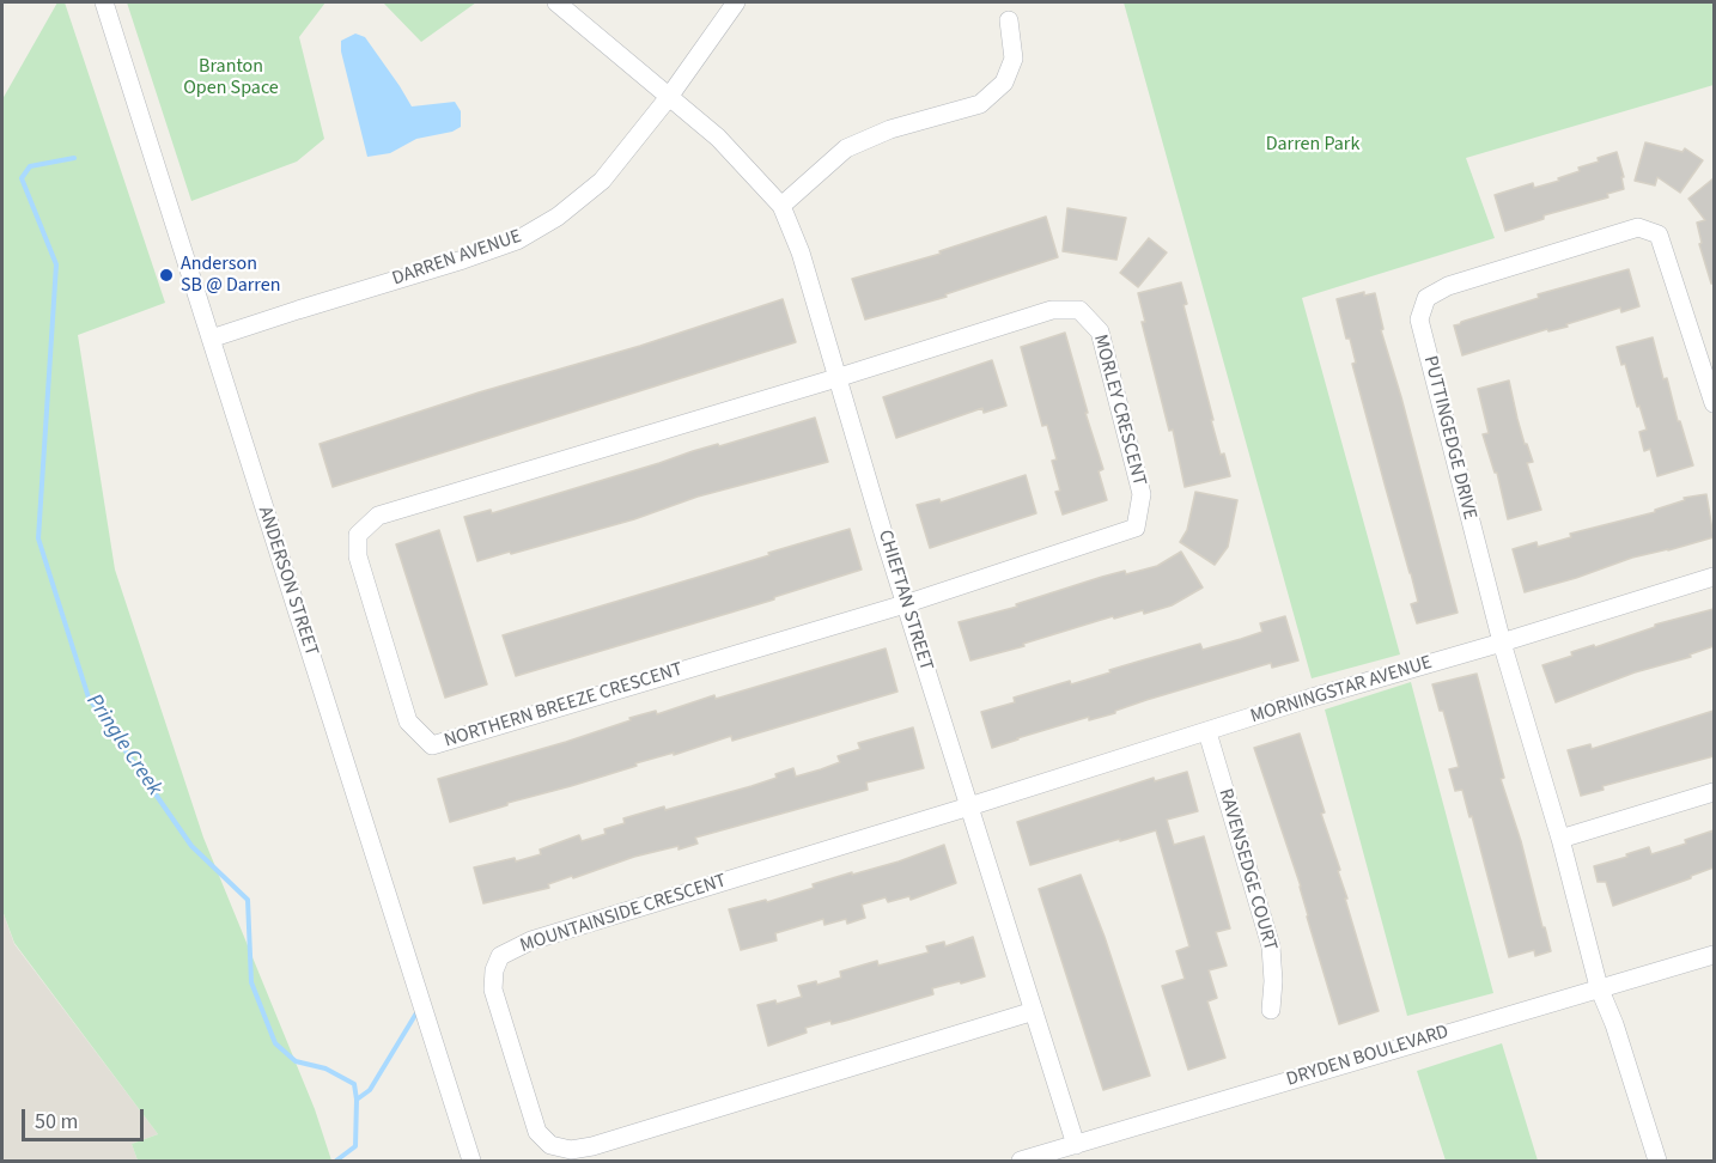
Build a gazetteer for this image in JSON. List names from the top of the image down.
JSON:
{
  "streets": {
    "street": [
      "DARREN AVENUE",
      "MORLEY CRESCENT",
      "PUTTINGEDGE DRIVE",
      "ANDERSON STREET",
      "CHIEFTAN STREET",
      "MORNINGSTAR AVENUE",
      "NORTHERN BREEZE CRESCENT",
      "RAVENSEDGE COURT",
      "MOUNTAINSIDE CRESCENT",
      "DRYDEN BOULEVARD"
    ]
  },
  "crossings": [
    ["DARREN AVENUE", "ANDERSON STREET"],
    ["DARREN AVENUE", "CHIEFTAN STREET"],
    ["MORLEY CRESCENT", "CHIEFTAN STREET"],
    ["MORLEY CRESCENT", "NORTHERN BREEZE CRESCENT"],
    ["PUTTINGEDGE DRIVE", "MORNINGSTAR AVENUE"],
    ["PUTTINGEDGE DRIVE", "DRYDEN BOULEVARD"],
    ["CHIEFTAN STREET", "MORNINGSTAR AVENUE"],
    ["CHIEFTAN STREET", "NORTHERN BREEZE CRESCENT"],
    ["CHIEFTAN STREET", "MOUNTAINSIDE CRESCENT"],
    ["CHIEFTAN STREET", "DRYDEN BOULEVARD"],
    ["MORNINGSTAR AVENUE", "RAVENSEDGE COURT"],
    ["MORNINGSTAR AVENUE", "MOUNTAINSIDE CRESCENT"]
  ],
  "water": ["Pringle Creek"],
  "parks": ["Branton Open Space", "Darren Park"],
  "places": ["Anderson SB @ Darren"],
  "scale_bar": "50 m"
}
